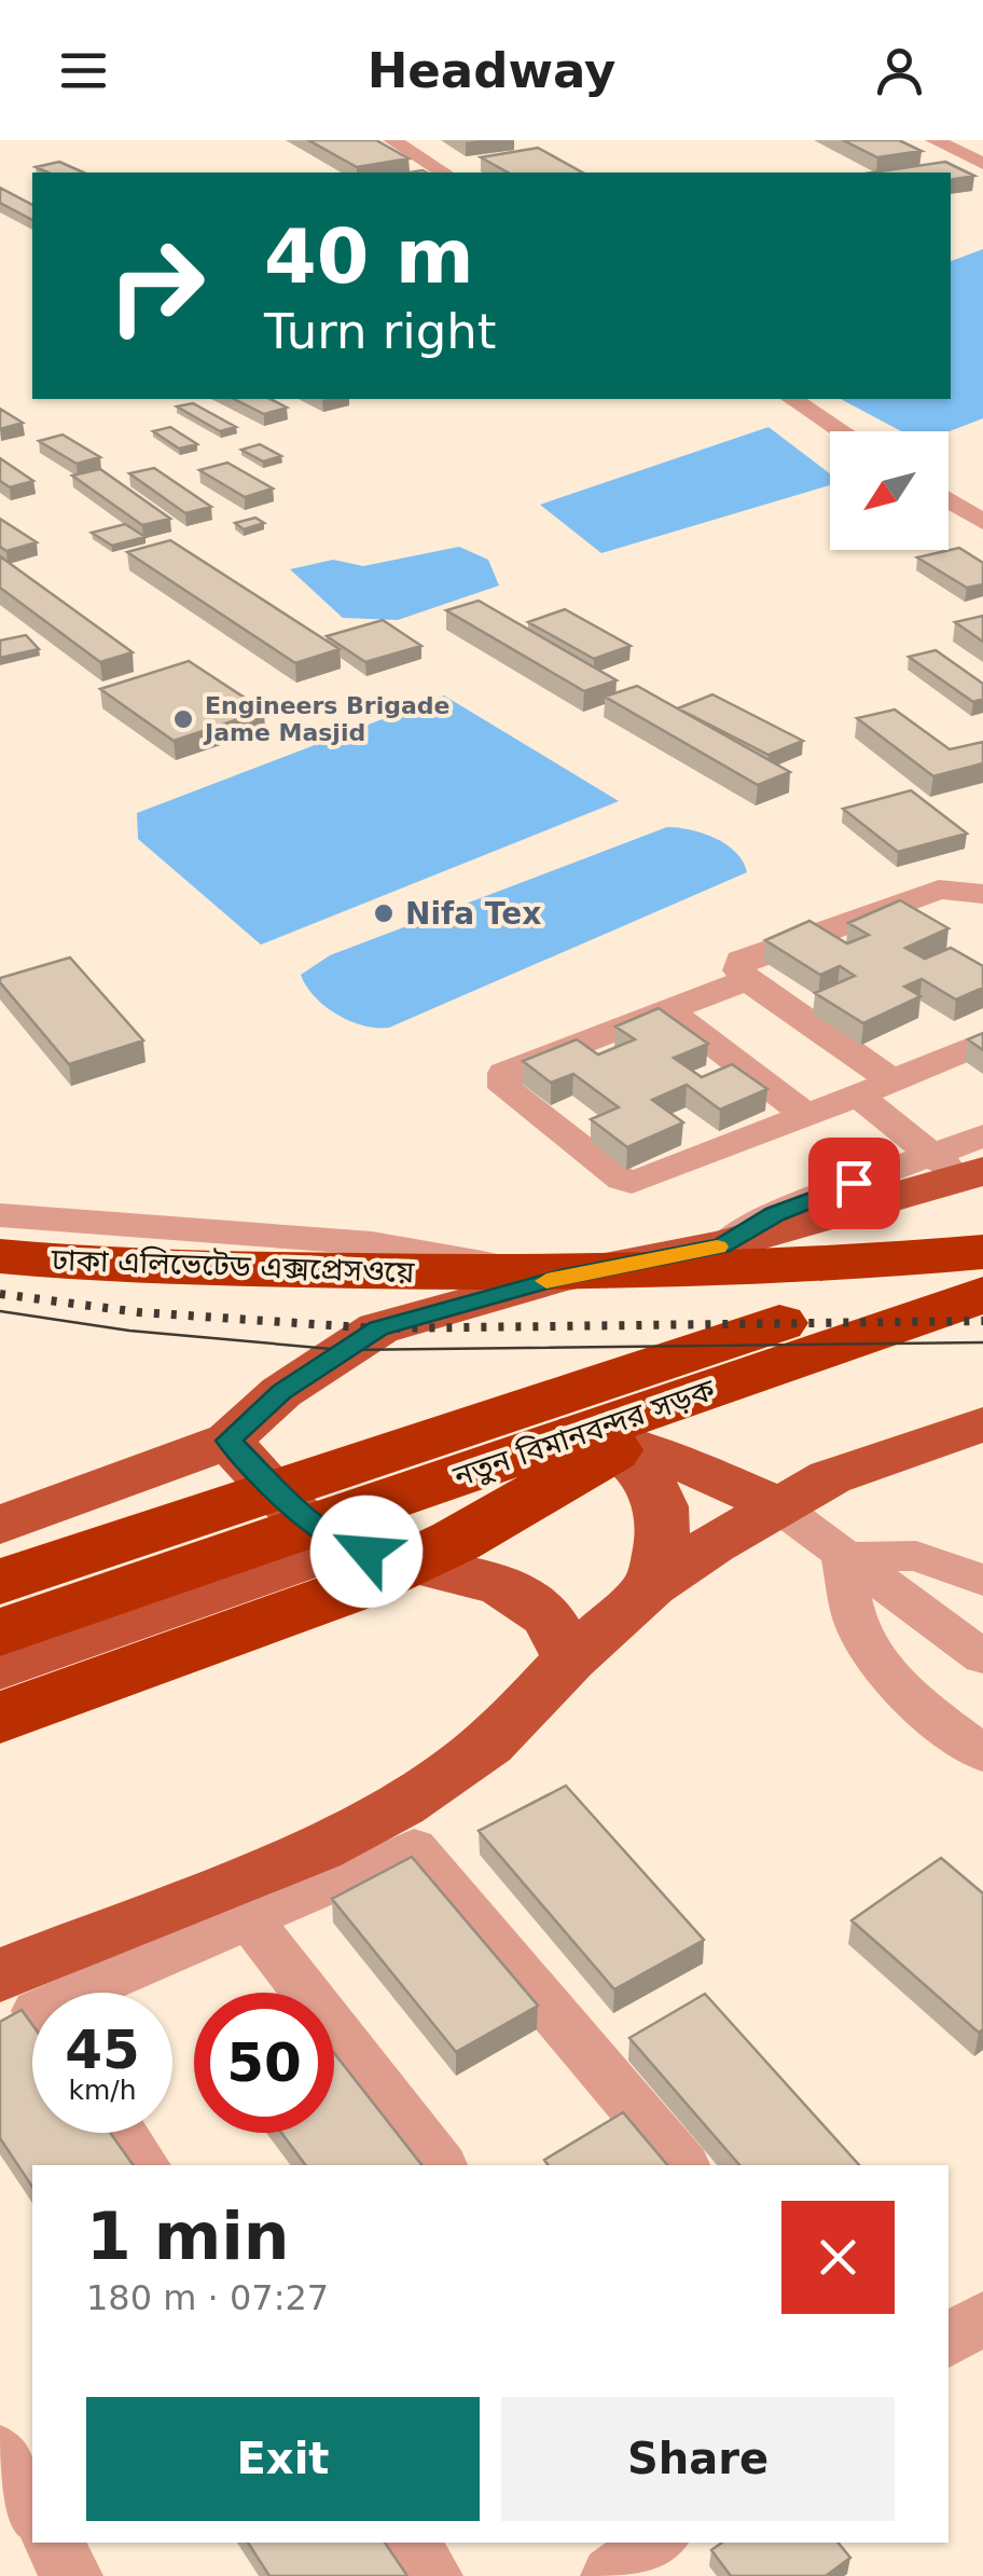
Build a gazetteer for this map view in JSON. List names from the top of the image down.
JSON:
{
  "streets": {
    "highway": ["ঢাকা এলিভেটেড এক্সপ্রেসওয়ে", "নতুন বিমানবন্দর সড়ক"]
  },
  "crossings": [
    ["ঢাকা এলিভেটেড এক্সপ্রেসওয়ে", "নতুন বিমানবন্দর সড়ক"]
  ],
  "places": ["Engineers Brigade Jame Masjid", "Nifa Tex"],
  "north": "bottom left",
  "page": {
    "header": "Headway",
    "turn": ["40 m", "Turn right"],
    "speed": "45 km/h",
    "limit": "50",
    "heading": ["1 min", "180 m · 07:27"],
    "buttons": ["Exit", "Share"]
  }
}
